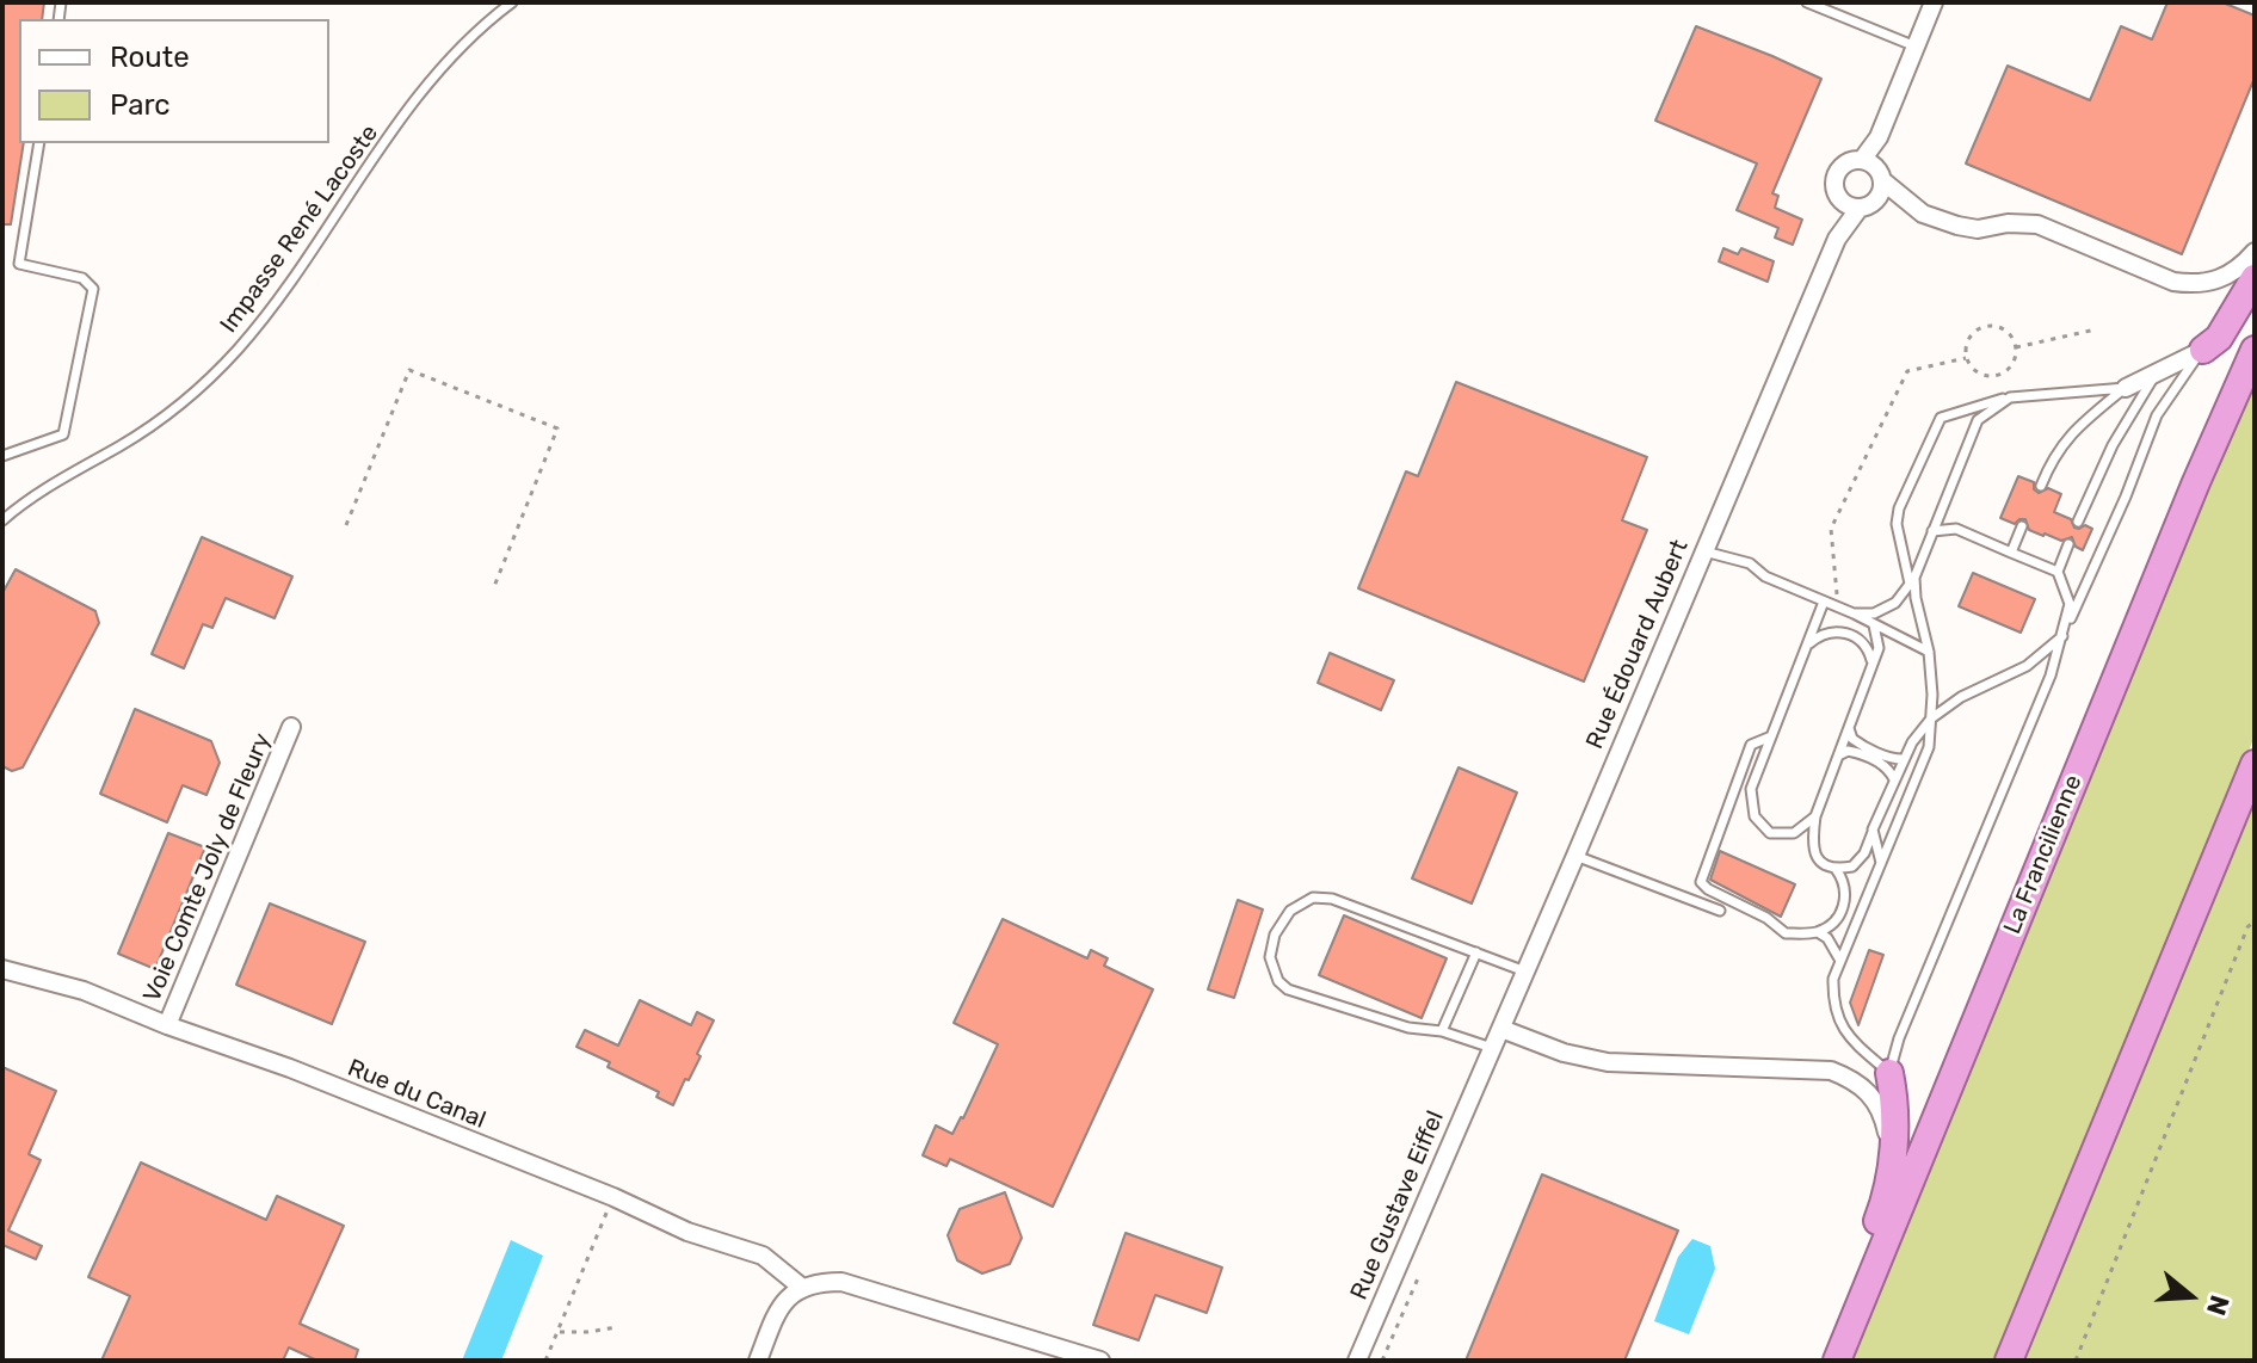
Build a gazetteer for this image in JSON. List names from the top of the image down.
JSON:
{
  "streets": {
    "highway": ["La Francilienne"],
    "street": [
      "Rue Édouard Aubert",
      "Voie Comte Joly de Fleury",
      "Rue du Canal",
      "Rue Gustave Eiffel"
    ],
    "lane": ["Impasse René Lacoste"]
  },
  "crossings": [
    ["Rue Édouard Aubert", "Rue Gustave Eiffel"],
    ["Voie Comte Joly de Fleury", "Rue du Canal"]
  ],
  "legend": ["Route", "Parc"],
  "north": "right"
}
